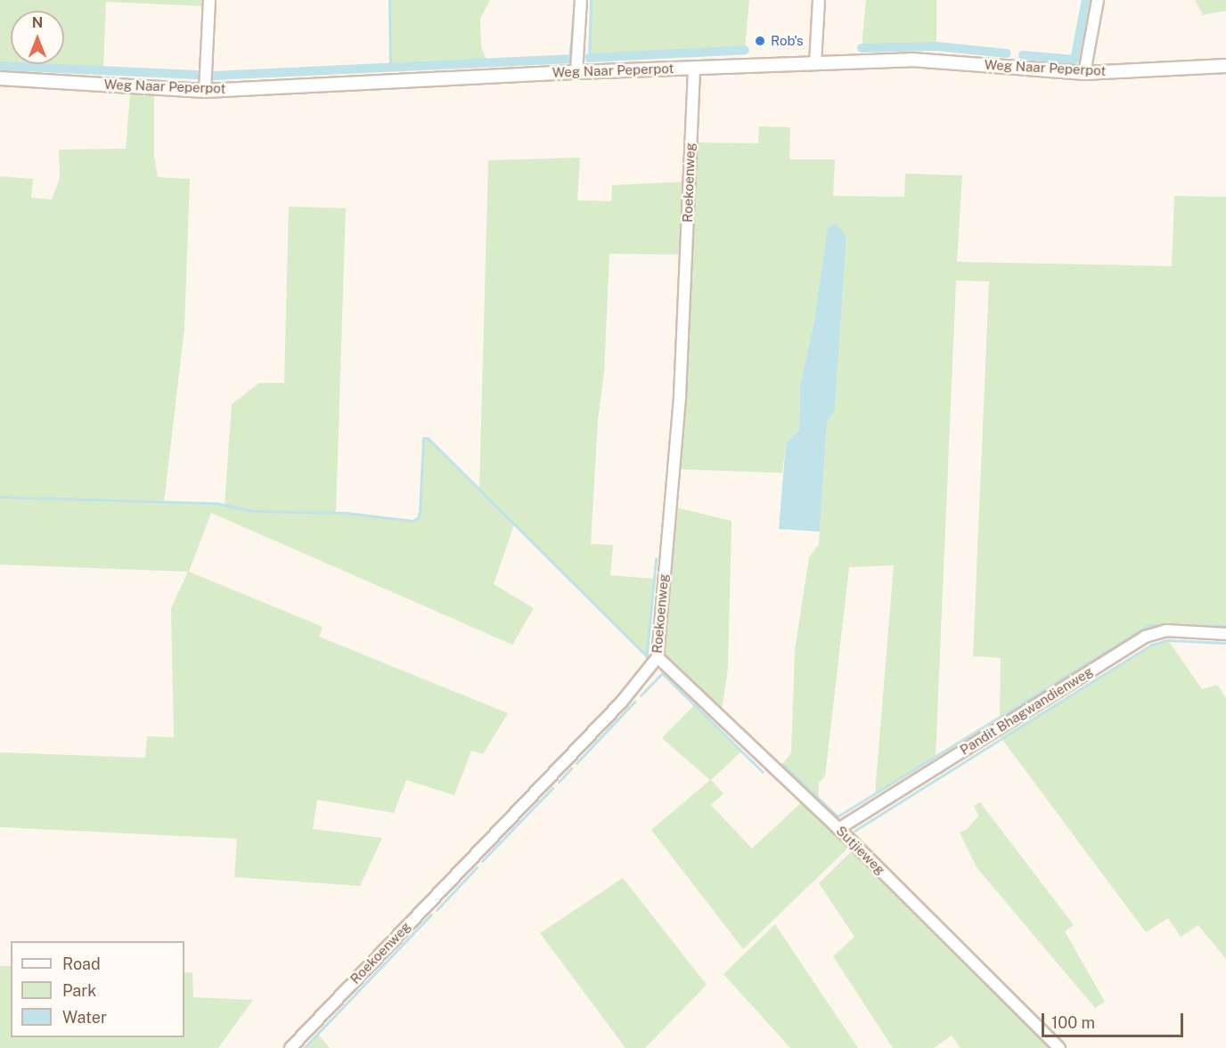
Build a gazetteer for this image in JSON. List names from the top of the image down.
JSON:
{
  "streets": {
    "street": [
      "Weg Naar Peperpot",
      "Roekoenweg",
      "Pandit Bhagwandienweg",
      "Sutjieweg"
    ]
  },
  "crossings": [
    ["Weg Naar Peperpot", "Roekoenweg"],
    ["Roekoenweg", "Sutjieweg"],
    ["Pandit Bhagwandienweg", "Sutjieweg"]
  ],
  "places": ["Rob's"],
  "legend": ["Road", "Park", "Water"],
  "scale_bar": "100 m",
  "north": "top"
}
